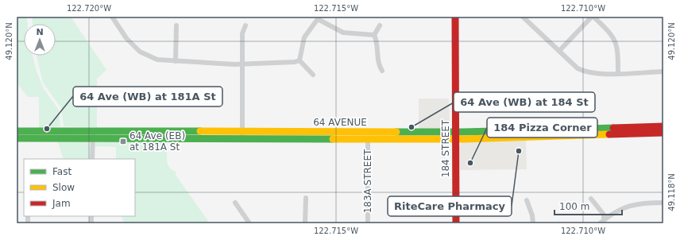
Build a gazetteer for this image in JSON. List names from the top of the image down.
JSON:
{
  "streets": {
    "main road": ["64 AVENUE", "184 STREET"],
    "street": ["183A STREET"]
  },
  "crossings": [
    ["64 AVENUE", "184 STREET"],
    ["64 AVENUE", "183A STREET"]
  ],
  "places": {
    "other": [
      "64 Ave (WB) at 184 St",
      "64 Ave (WB) at 181A St",
      "RiteCare Pharmacy",
      "184 Pizza Corner"
    ],
    "transit": ["64 Ave (EB) at 181A St"]
  },
  "legend": ["Fast", "Slow", "Jam"],
  "scale_bar": "100 m",
  "north": "top",
  "coordinates": [
    "122.720°W",
    "122.715°W",
    "122.710°W",
    "49.120°N",
    "49.118°N"
  ]
}
